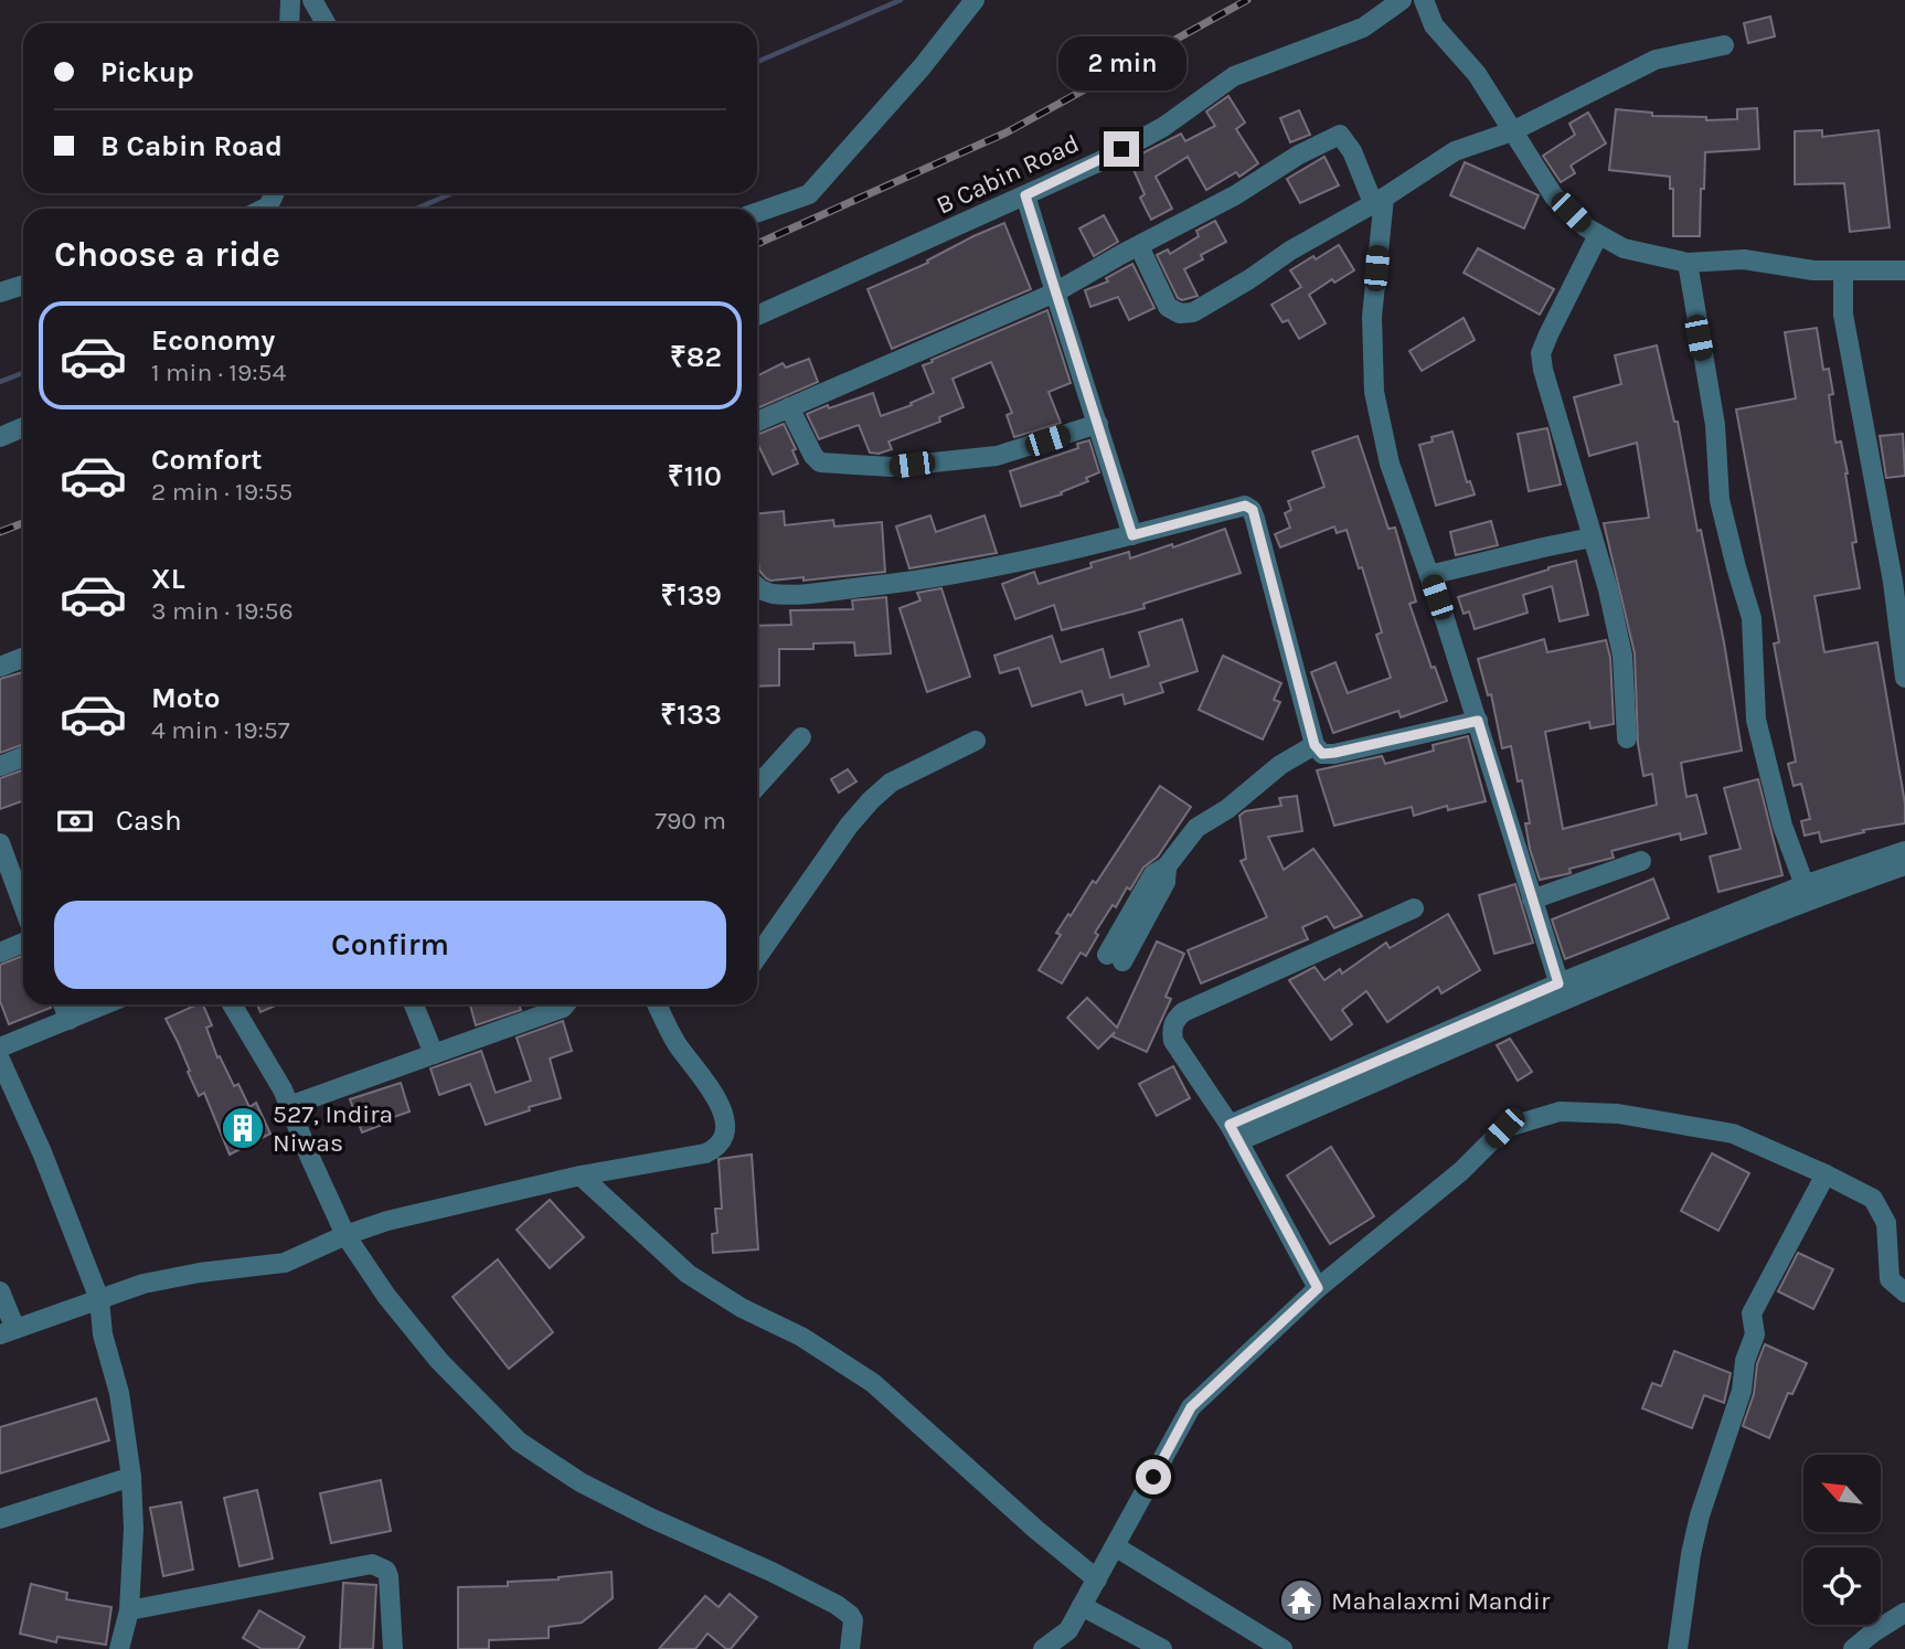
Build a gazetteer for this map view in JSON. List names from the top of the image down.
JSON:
{
  "streets": {
    "street": ["B Cabin Road"]
  },
  "places": {
    "building": ["527, Indira Niwas"],
    "temple": ["Mahalaxmi Mandir"]
  },
  "north": "top left",
  "page": {
    "banner": ["Pickup", "B Cabin Road"],
    "bubble": "2 min",
    "heading": "Choose a ride",
    "list": [
      {
        "name": "Economy",
        "note": "1 min · 19:54",
        "value": "₹82"
      },
      {
        "name": "Comfort",
        "note": "2 min · 19:55",
        "value": "₹110"
      },
      {
        "name": "XL",
        "note": "3 min · 19:56",
        "value": "₹139"
      },
      {
        "name": "Moto",
        "note": "4 min · 19:57",
        "value": "₹133"
      }
    ],
    "pay": ["Cash", "790 m"],
    "buttons": "Confirm"
  }
}
